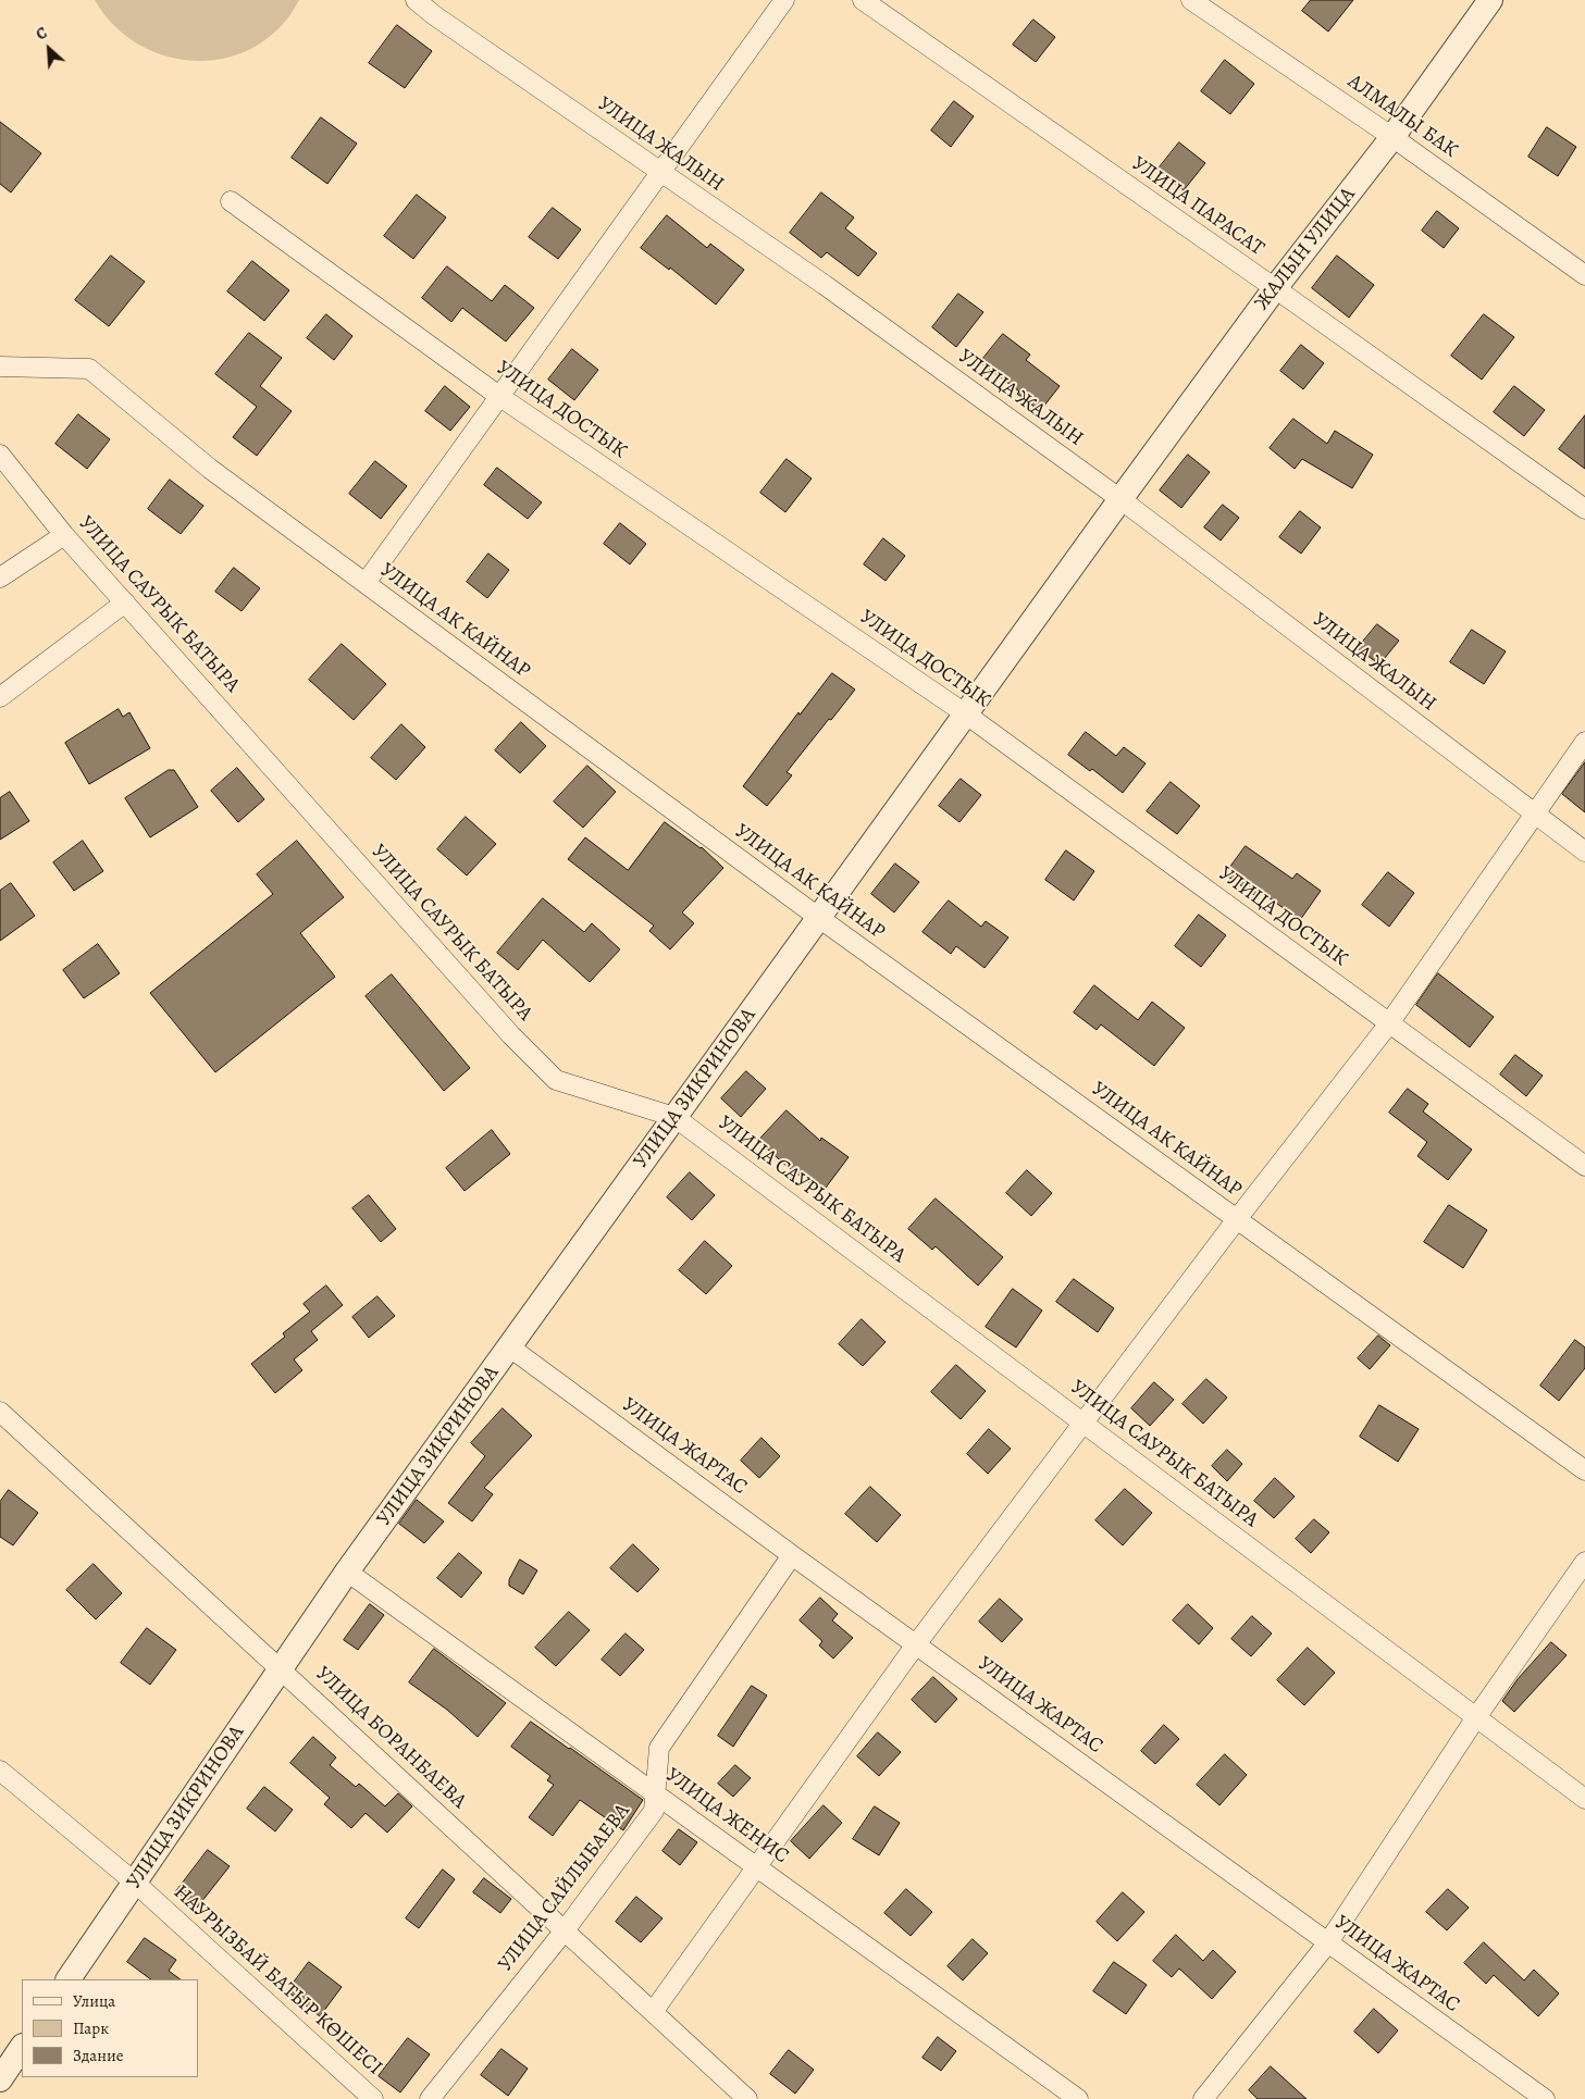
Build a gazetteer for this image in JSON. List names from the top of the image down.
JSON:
{
  "streets": {
    "street": [
      "АЛМАЛЫ БАК",
      "УЛИЦА ЖАЛЫН",
      "УЛИЦА ПАРАСАТ",
      "ЖАЛЫН УЛИЦА",
      "УЛИЦА ДОСТЫК",
      "УЛИЦА САУРЫК БАТЫРА",
      "УЛИЦА АК КАЙНАР",
      "УЛИЦА ЗИКРИНОВА",
      "УЛИЦА ЖАРТАС",
      "УЛИЦА БОРАНБАЕВА",
      "УЛИЦА ЖЕНИС",
      "УЛИЦА САЙЛЫБАЕВА",
      "НАУРЫЗБАЙ БАТЫР КӨШЕСІ"
    ]
  },
  "crossings": [
    ["АЛМАЛЫ БАК", "ЖАЛЫН УЛИЦА"],
    ["УЛИЦА ЖАЛЫН", "ЖАЛЫН УЛИЦА"],
    ["УЛИЦА ПАРАСАТ", "ЖАЛЫН УЛИЦА"],
    ["ЖАЛЫН УЛИЦА", "УЛИЦА ДОСТЫК"],
    ["ЖАЛЫН УЛИЦА", "УЛИЦА ЗИКРИНОВА"],
    ["УЛИЦА ДОСТЫК", "УЛИЦА ЗИКРИНОВА"],
    ["УЛИЦА САУРЫК БАТЫРА", "УЛИЦА ЗИКРИНОВА"],
    ["УЛИЦА АК КАЙНАР", "УЛИЦА ЗИКРИНОВА"],
    ["УЛИЦА ЗИКРИНОВА", "УЛИЦА ЖАРТАС"],
    ["УЛИЦА ЗИКРИНОВА", "УЛИЦА БОРАНБАЕВА"],
    ["УЛИЦА ЗИКРИНОВА", "УЛИЦА ЖЕНИС"],
    ["УЛИЦА ЗИКРИНОВА", "НАУРЫЗБАЙ БАТЫР КӨШЕСІ"],
    ["УЛИЦА ЖАРТАС", "УЛИЦА САЙЛЫБАЕВА"],
    ["УЛИЦА БОРАНБАЕВА", "УЛИЦА САЙЛЫБАЕВА"],
    ["УЛИЦА ЖЕНИС", "УЛИЦА САЙЛЫБАЕВА"]
  ],
  "legend": ["Улица", "Парк", "Здание"],
  "north": "top left"
}
